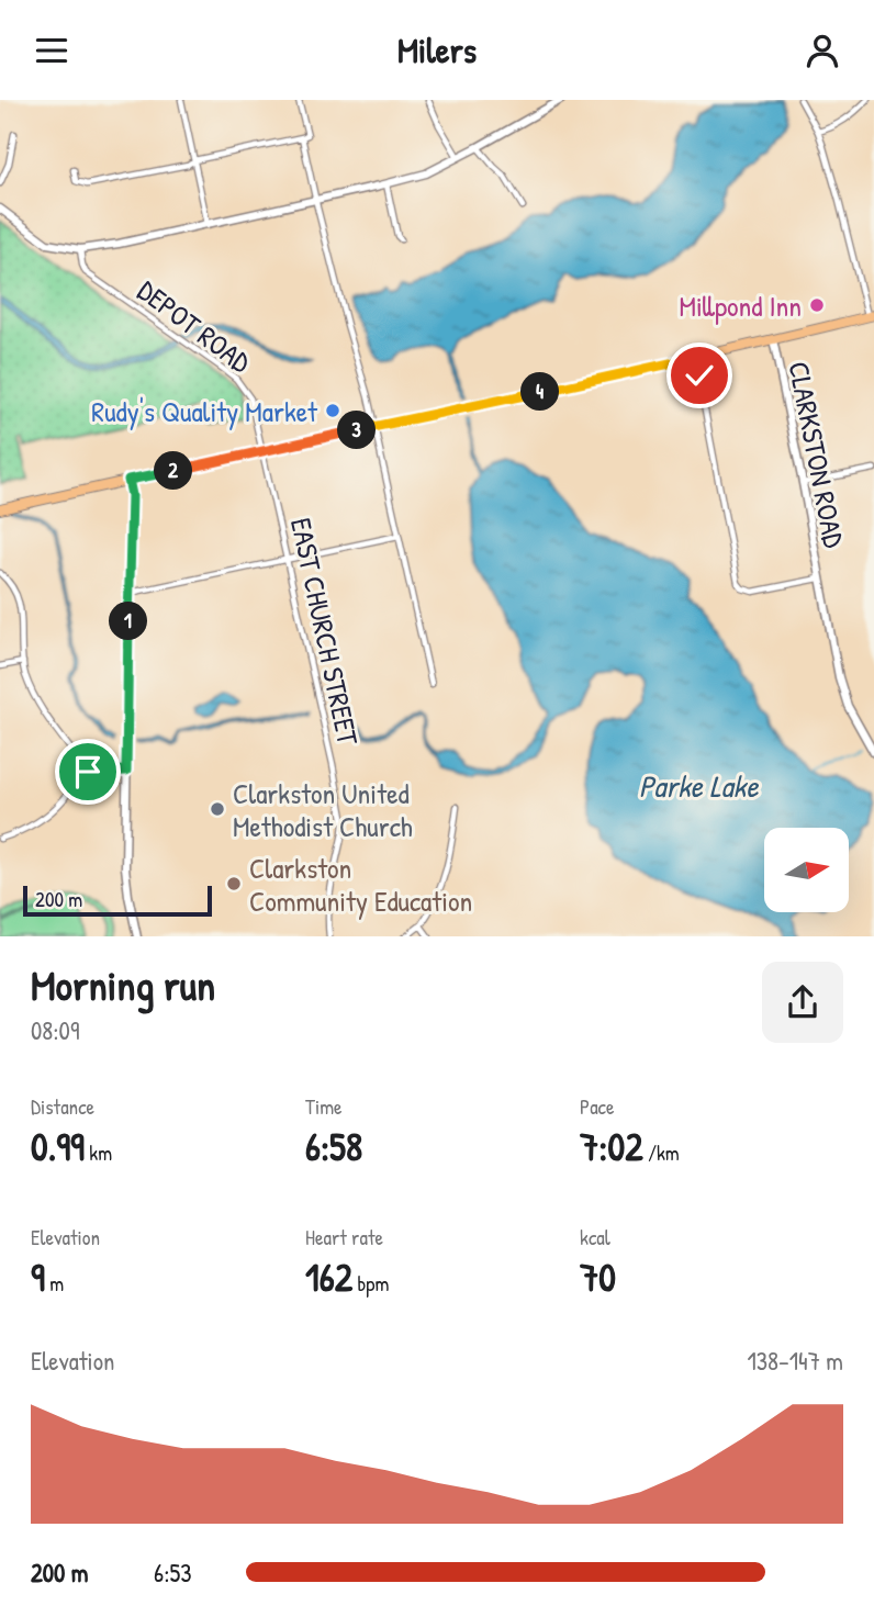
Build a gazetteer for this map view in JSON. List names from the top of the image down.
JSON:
{
  "streets": {
    "street": ["DEPOT ROAD", "CLARKSTON ROAD", "EAST CHURCH STREET"]
  },
  "crossings": [
    ["DEPOT ROAD", "EAST CHURCH STREET"]
  ],
  "water": ["Parke Lake"],
  "places": [
    "Millpond Inn",
    "Rudy's Quality Market",
    "Clarkston United Methodist Church",
    "Clarkston Community Education"
  ],
  "scale_bar": "200 m",
  "north": "right",
  "page": {
    "header": "Milers",
    "pins": [
      "4",
      "3",
      "2",
      "1"
    ],
    "scale": "200 m",
    "heading": ["Morning run", "08:09"],
    "stats": [
      ["Distance", "0.99 km"],
      ["Time", "6:58"],
      ["Pace", "7:02 /km"],
      ["Elevation", "9 m"],
      ["Heart rate", "162 bpm"],
      ["kcal", "70"]
    ],
    "chart": ["Elevation", "138–147 m"],
    "list": [
      {
        "name": "200 m",
        "note": "6:53"
      }
    ]
  }
}
